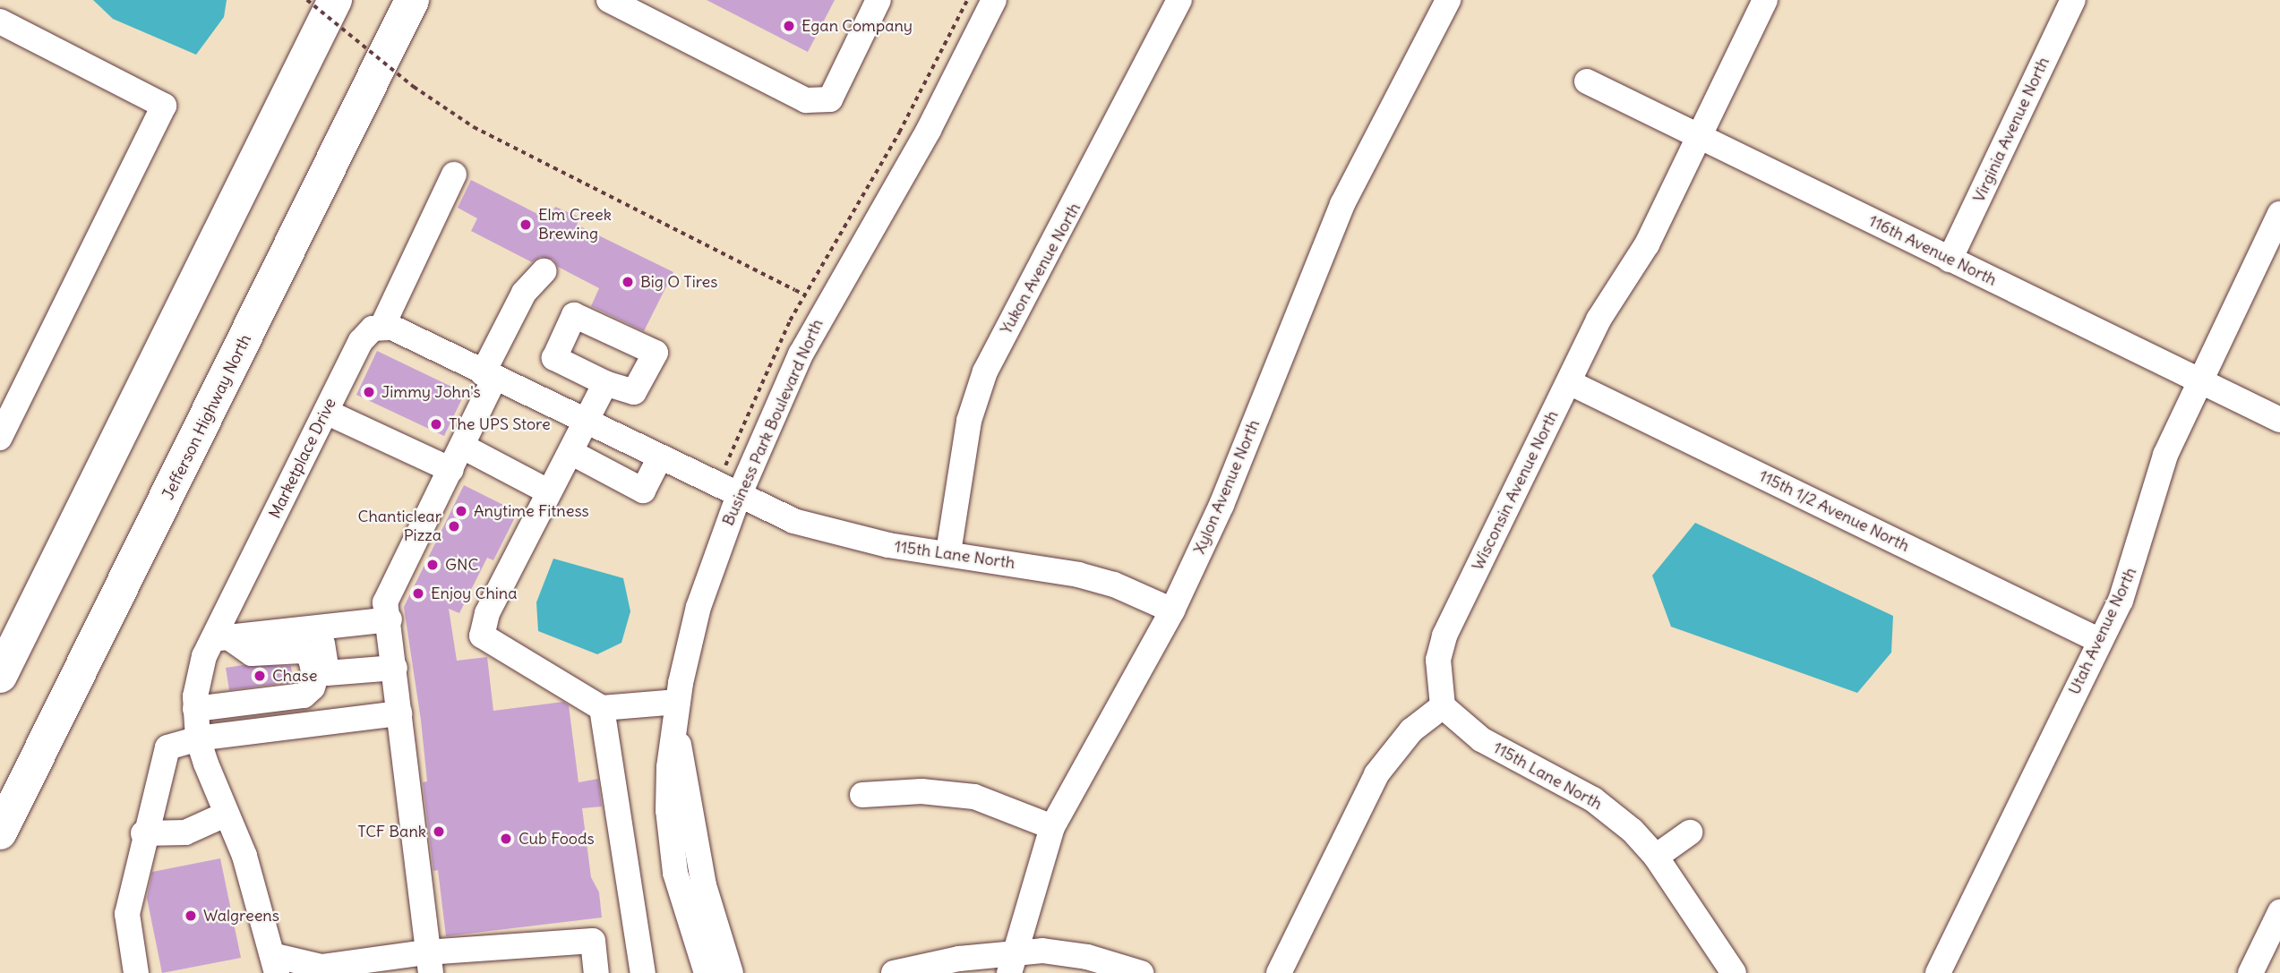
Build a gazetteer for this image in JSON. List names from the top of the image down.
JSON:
{
  "streets": {
    "highway": ["Jefferson Highway North"],
    "street": [
      "Virginia Avenue North",
      "116th Avenue North",
      "Yukon Avenue North",
      "Business Park Boulevard North",
      "Marketplace Drive",
      "Xylon Avenue North",
      "Wisconsin Avenue North",
      "115th 1/2 Avenue North",
      "115th Lane North",
      "Utah Avenue North"
    ]
  },
  "crossings": [
    ["Virginia Avenue North", "116th Avenue North"],
    ["116th Avenue North", "Wisconsin Avenue North"],
    ["116th Avenue North", "Utah Avenue North"],
    ["Yukon Avenue North", "115th Lane North"],
    ["Business Park Boulevard North", "115th Lane North"],
    ["Xylon Avenue North", "115th Lane North"],
    ["Wisconsin Avenue North", "115th 1/2 Avenue North"],
    ["Wisconsin Avenue North", "115th Lane North"],
    ["115th 1/2 Avenue North", "Utah Avenue North"]
  ],
  "places": [
    "Egan Company",
    "Elm Creek Brewing",
    "Big O Tires",
    "Jimmy John's",
    "The UPS Store",
    "Anytime Fitness",
    "Chanticlear Pizza",
    "GNC",
    "Enjoy China",
    "Chase",
    "TCF Bank",
    "Cub Foods",
    "Walgreens"
  ]
}
